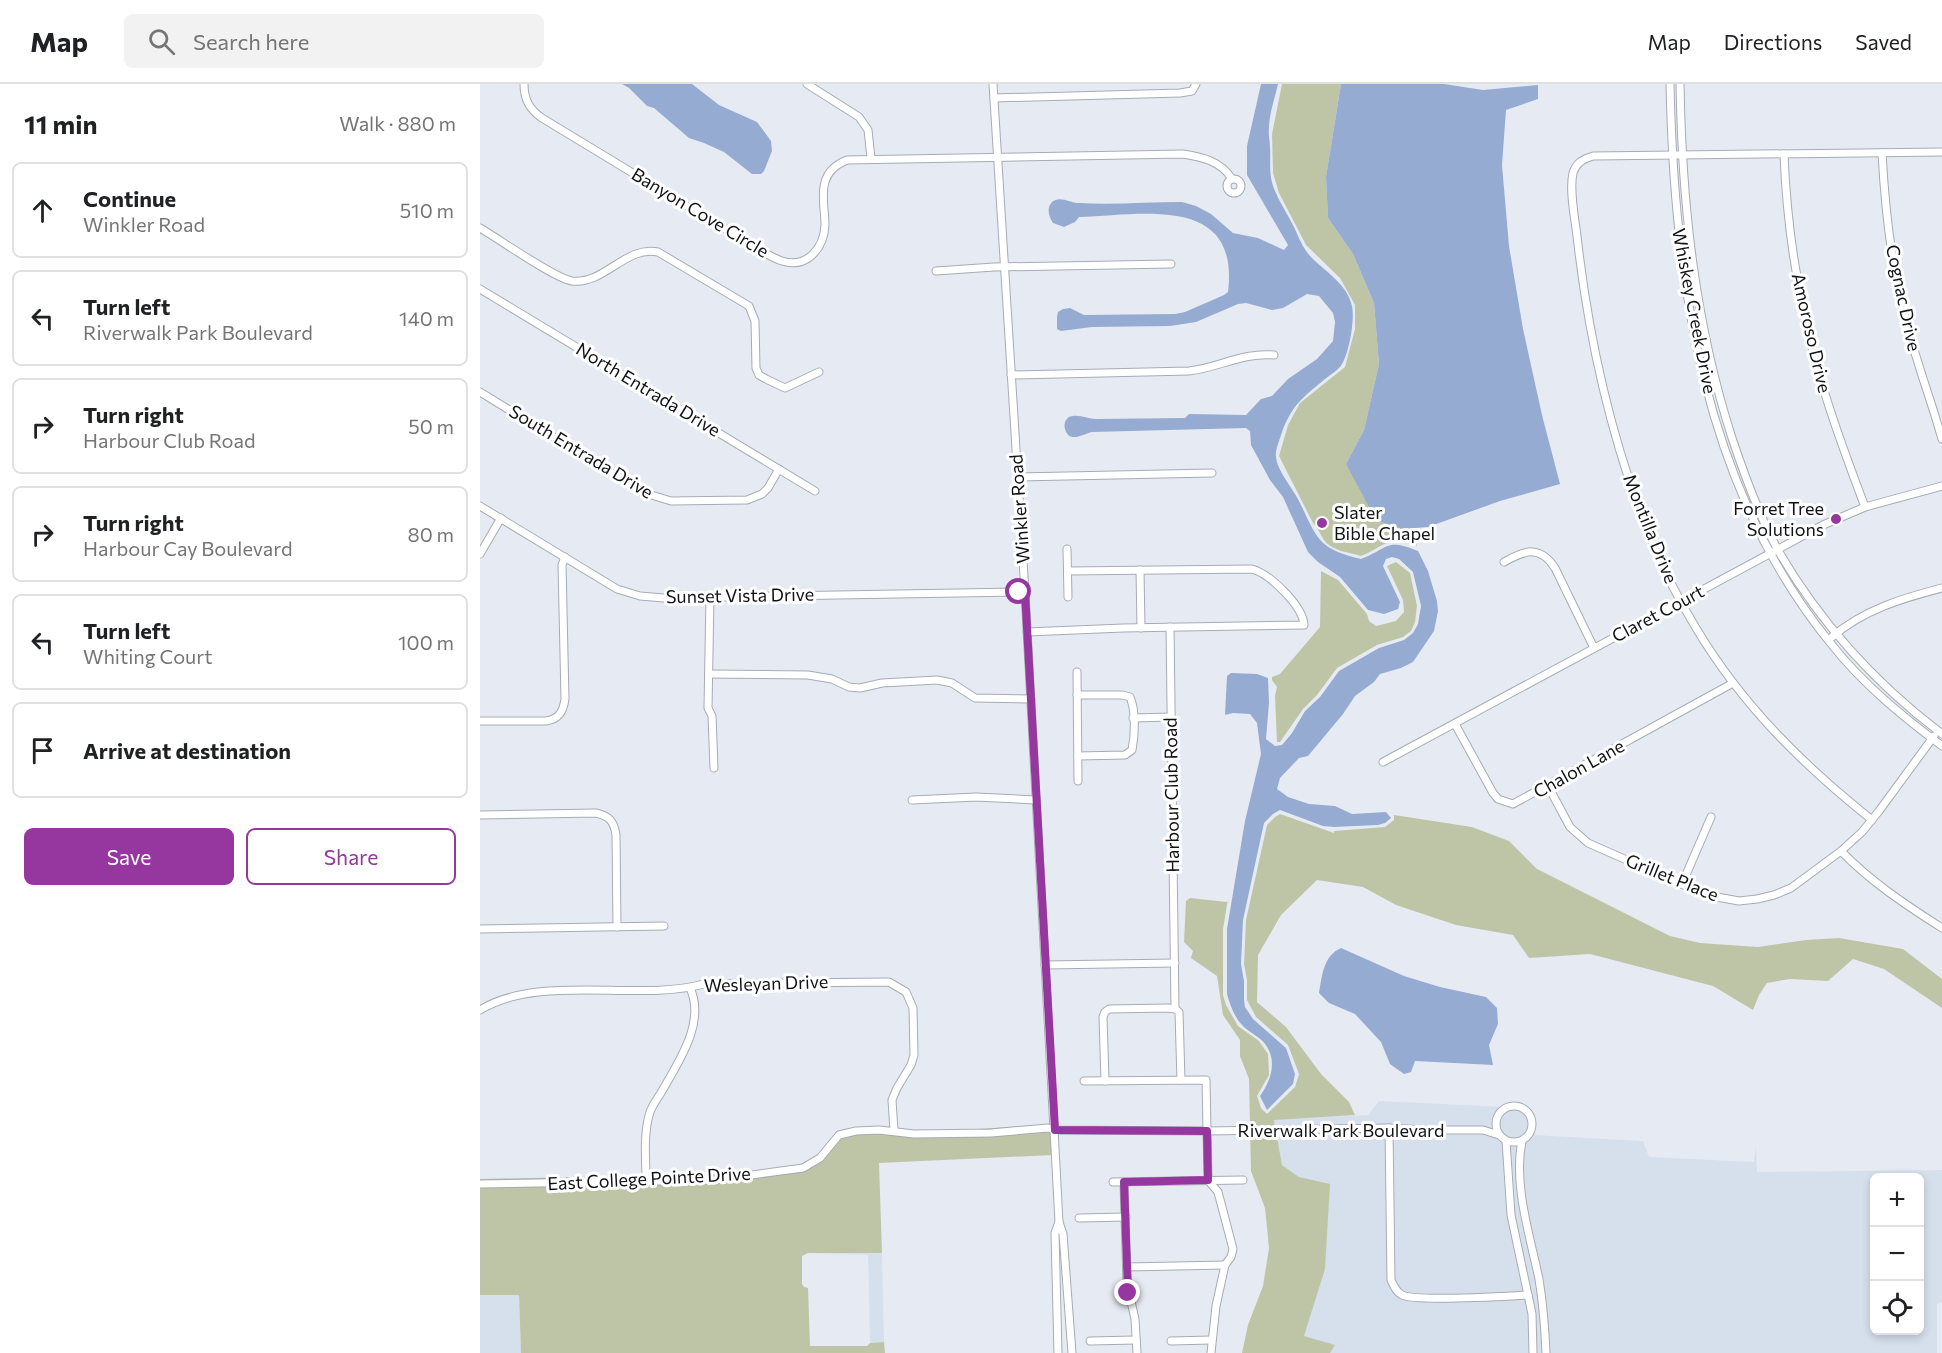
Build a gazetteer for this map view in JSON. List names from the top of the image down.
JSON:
{
  "streets": {
    "street": [
      "Banyon Cove Circle",
      "Cognac Drive",
      "Whiskey Creek Drive",
      "Amoroso Drive",
      "North Entrada Drive",
      "South Entrada Drive",
      "Winkler Road",
      "Montilla Drive",
      "Sunset Vista Drive",
      "Claret Court",
      "Chalon Lane",
      "Harbour Club Road",
      "Grillet Place",
      "Wesleyan Drive",
      "Riverwalk Park Boulevard",
      "East College Pointe Drive"
    ]
  },
  "crossings": [
    ["Banyon Cove Circle", "Winkler Road"],
    ["Whiskey Creek Drive", "Montilla Drive"],
    ["Whiskey Creek Drive", "Claret Court"],
    ["Whiskey Creek Drive", "Grillet Place"],
    ["Amoroso Drive", "Claret Court"],
    ["North Entrada Drive", "South Entrada Drive"],
    ["Winkler Road", "Sunset Vista Drive"],
    ["Winkler Road", "Riverwalk Park Boulevard"],
    ["Winkler Road", "East College Pointe Drive"],
    ["Montilla Drive", "Claret Court"],
    ["Montilla Drive", "Chalon Lane"],
    ["Montilla Drive", "Grillet Place"],
    ["Claret Court", "Chalon Lane"],
    ["Chalon Lane", "Grillet Place"],
    ["Wesleyan Drive", "East College Pointe Drive"],
    ["Riverwalk Park Boulevard", "East College Pointe Drive"]
  ],
  "places": ["Forret Tree Solutions", "Slater Bible Chapel"],
  "page": {
    "header": "Map",
    "search": "Search here",
    "nav": ["Map", "Directions", "Saved"],
    "heading": ["11 min", "Walk · 880 m"],
    "list": [
      ["Continue", "Winkler Road", "510 m"],
      ["Turn left", "Riverwalk Park Boulevard", "140 m"],
      ["Turn right", "Harbour Club Road", "50 m"],
      ["Turn right", "Harbour Cay Boulevard", "80 m"],
      ["Turn left", "Whiting Court", "100 m"],
      "Arrive at destination"
    ],
    "buttons": ["Save", "Share"],
    "map_buttons": ["+", "−"]
  }
}
